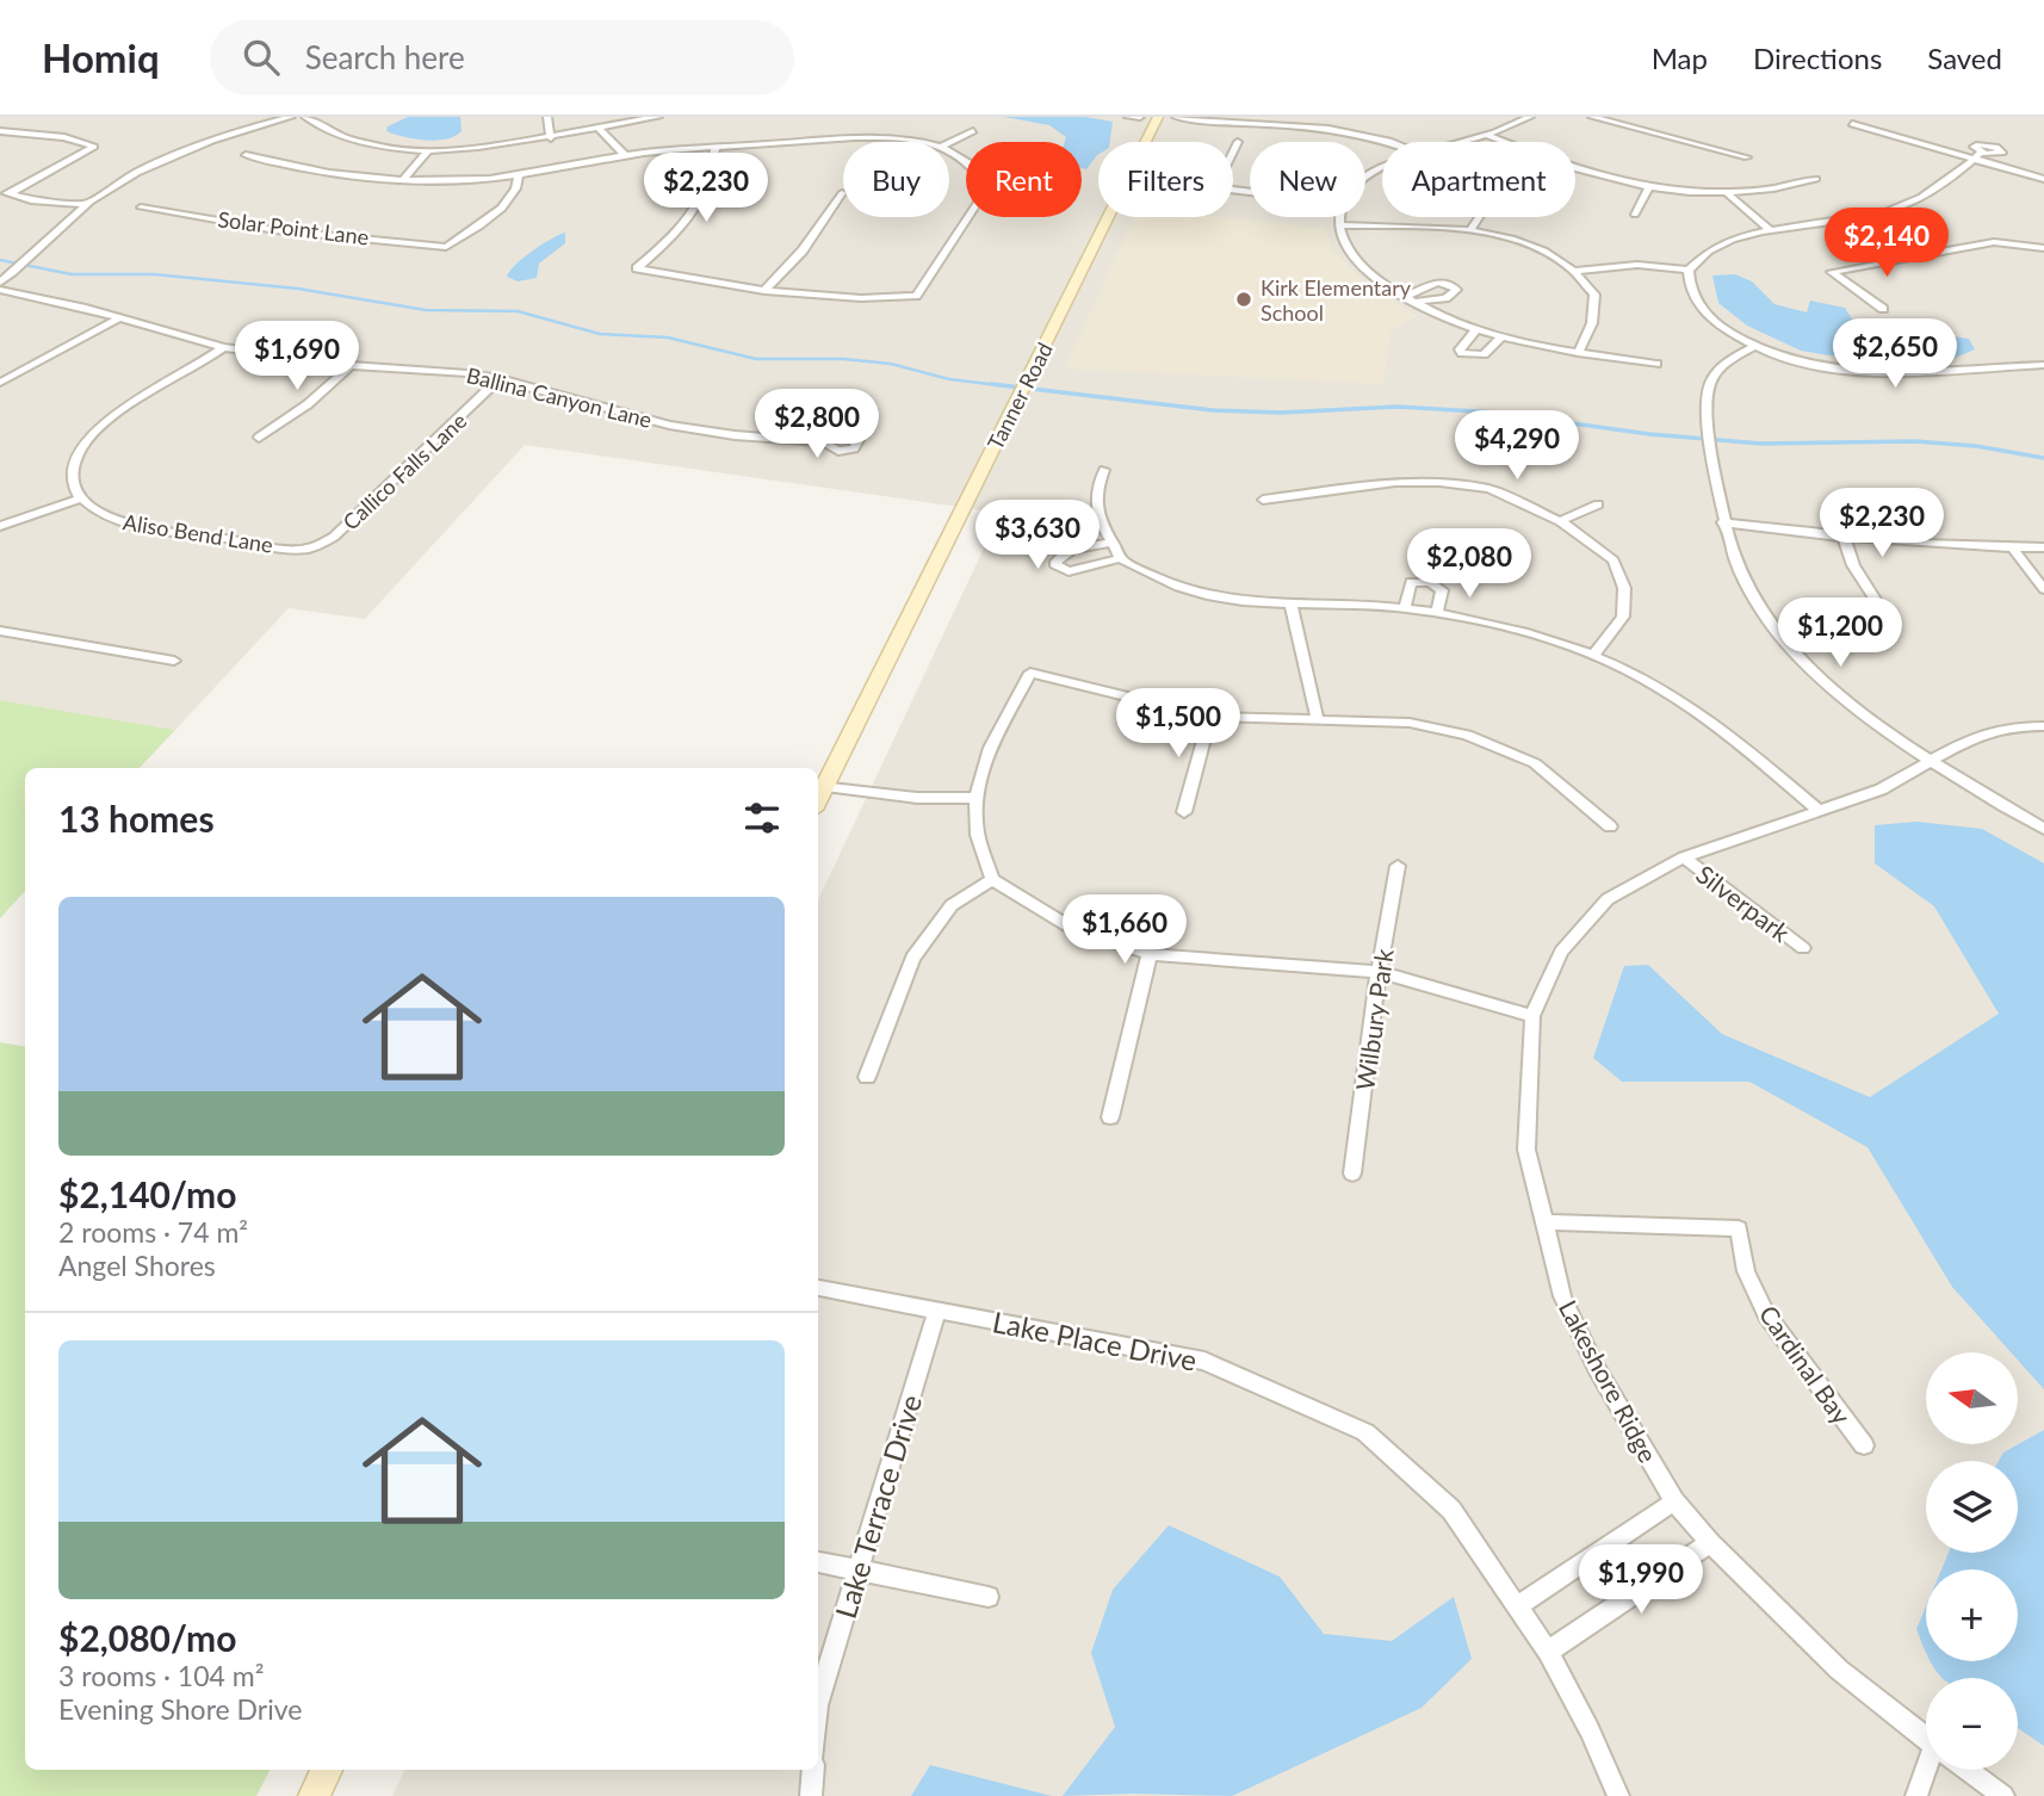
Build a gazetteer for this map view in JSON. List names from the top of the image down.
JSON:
{
  "streets": {
    "main road": ["Tanner Road"],
    "street": [
      "Solar Point Lane",
      "Ballina Canyon Lane",
      "Callico Falls Lane",
      "Aliso Bend Lane",
      "Silverpark",
      "Wilbury Park",
      "Lake Place Drive",
      "Cardinal Bay",
      "Lakeshore Ridge",
      "Lake Terrace Drive"
    ]
  },
  "crossings": [
    ["Ballina Canyon Lane", "Callico Falls Lane"],
    ["Callico Falls Lane", "Aliso Bend Lane"],
    ["Silverpark", "Lakeshore Ridge"],
    ["Lake Place Drive", "Lake Terrace Drive"],
    ["Cardinal Bay", "Lakeshore Ridge"]
  ],
  "places": ["Kirk Elementary School"],
  "north": "left",
  "page": {
    "header": "Homiq",
    "search": "Search here",
    "nav": ["Map", "Directions", "Saved"],
    "chip": [
      "Buy",
      "Rent",
      "Filters",
      "New",
      "Apartment"
    ],
    "price": [
      "$2,230",
      "$2,140",
      "$2,650",
      "$1,690",
      "$2,800",
      "$4,290",
      "$2,230",
      "$3,630",
      "$2,080",
      "$1,200",
      "$1,500",
      "$1,660",
      "$1,990"
    ],
    "heading": "13 homes",
    "list": [
      {
        "name": "$2,140/mo",
        "note": "2 rooms · 74 m² · Angel Shores"
      },
      {
        "name": "$2,080/mo",
        "note": "3 rooms · 104 m² · Evening Shore Drive"
      }
    ],
    "map_buttons": ["+", "−"]
  }
}
